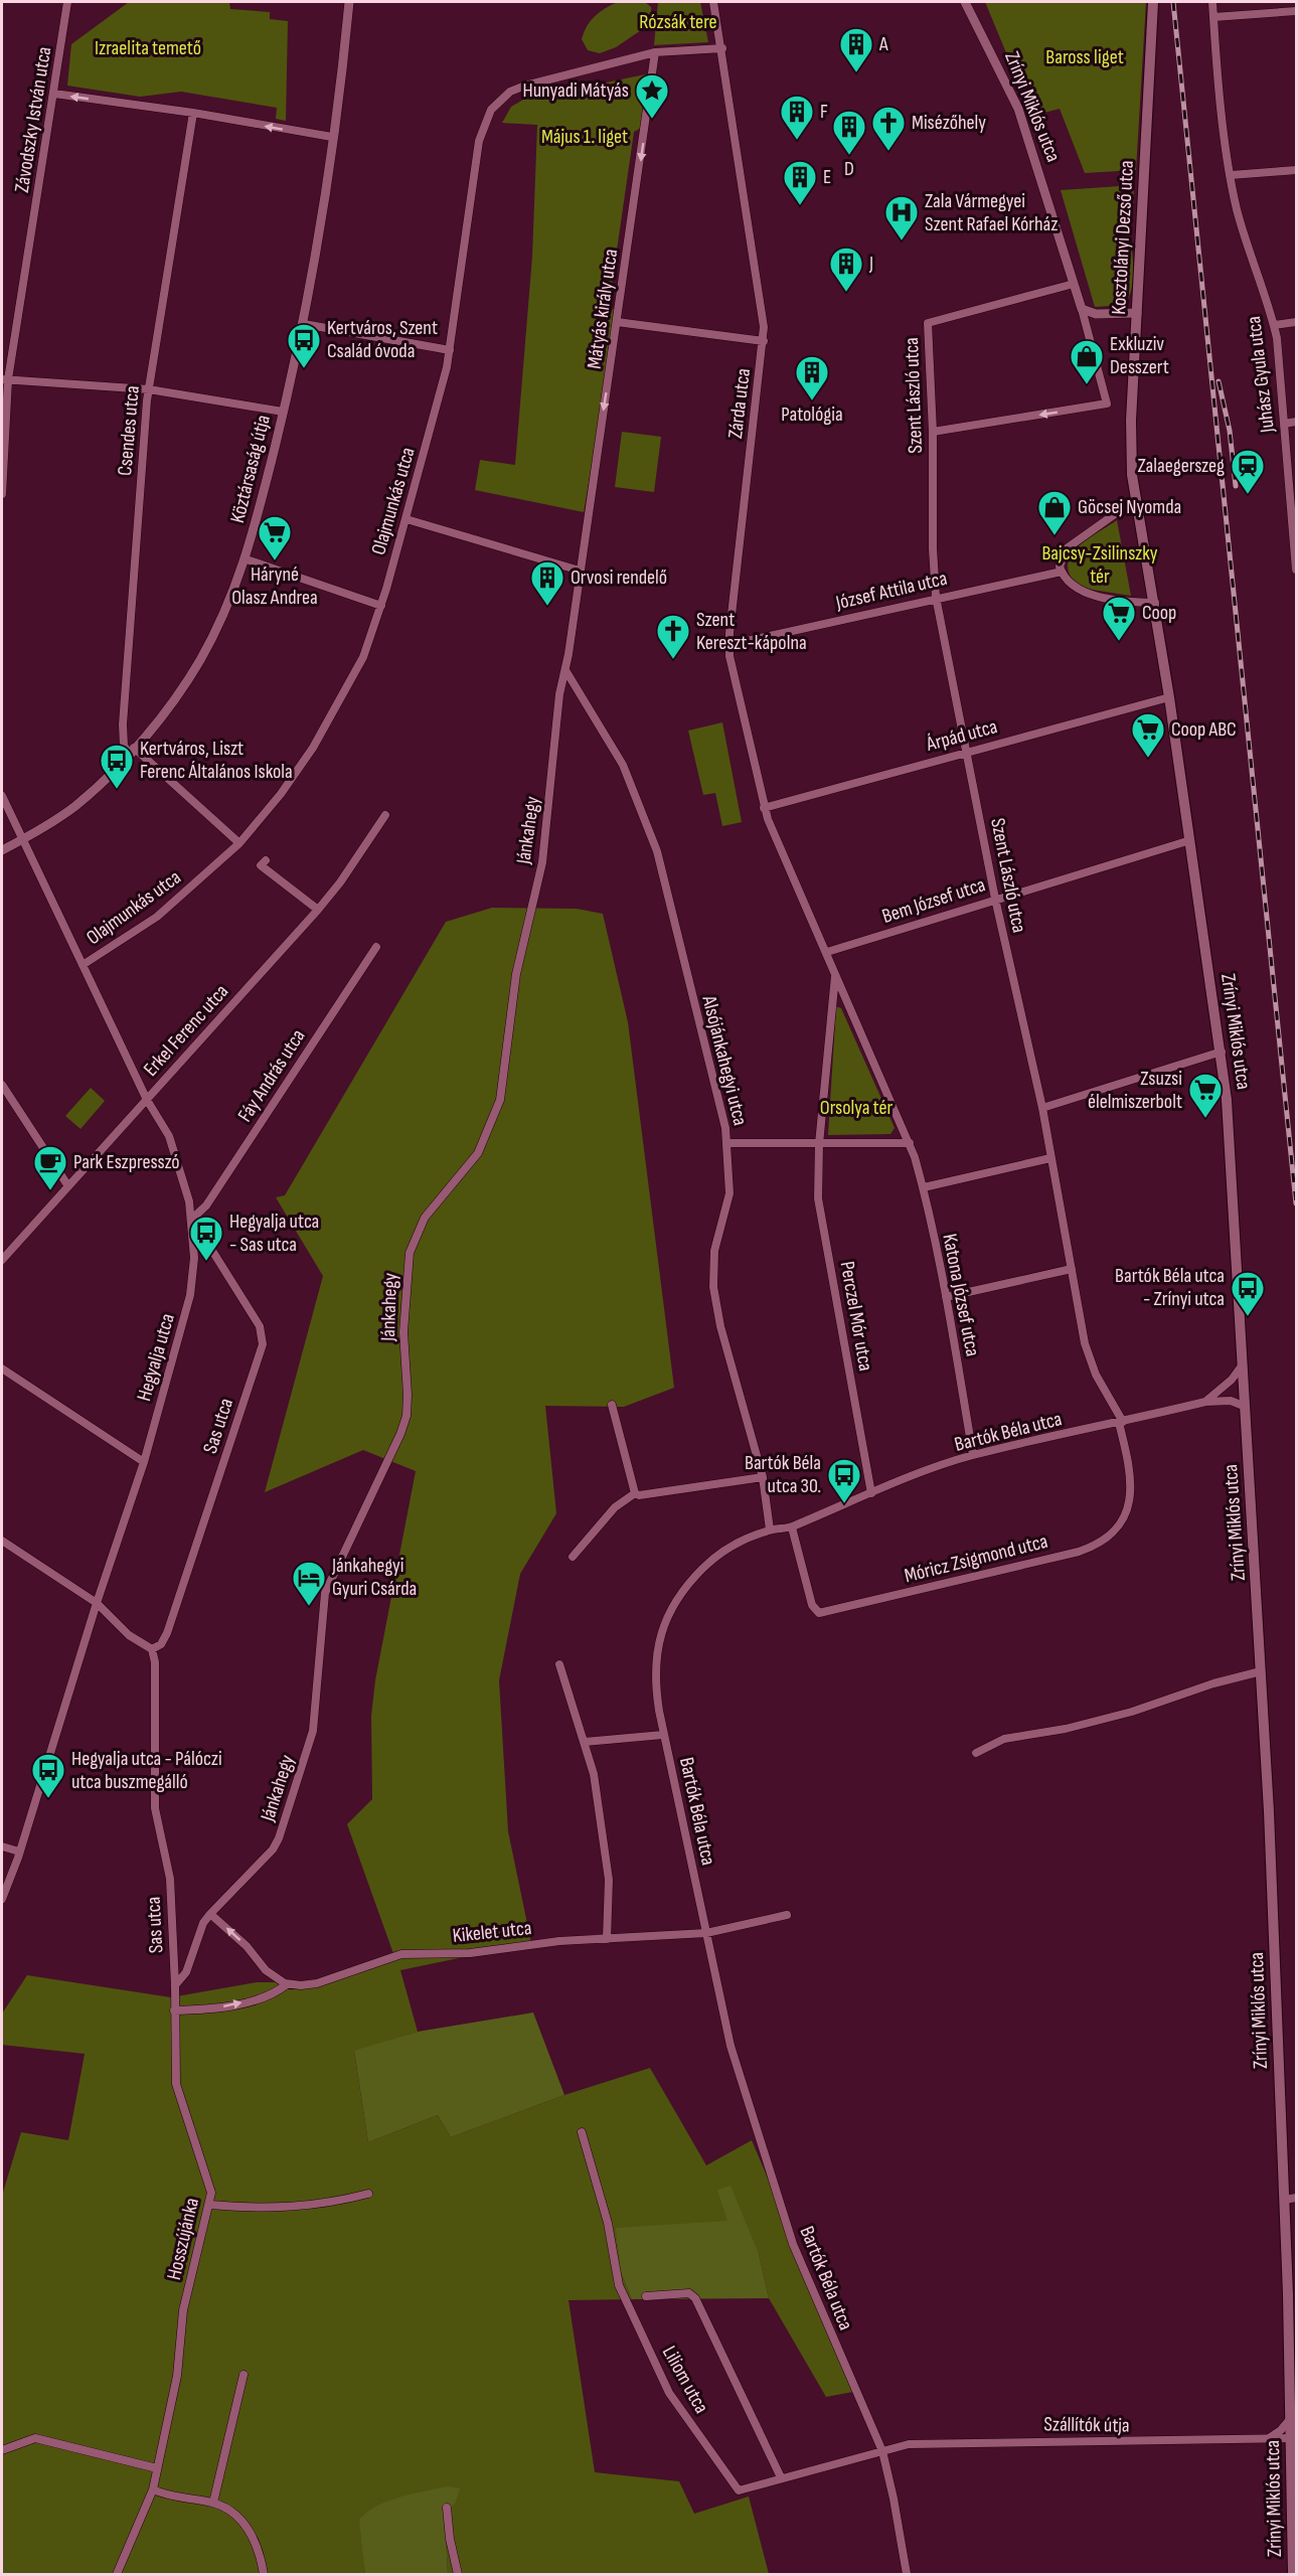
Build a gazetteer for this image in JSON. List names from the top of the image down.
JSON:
{
  "streets": {
    "main road": ["Zrínyi Miklós utca", "Kosztolányi Dezső utca"],
    "street": [
      "Závodszky István utca",
      "Mátyás király utca",
      "Juhász Gyula utca",
      "Szent László utca",
      "Zárda utca",
      "Csendes utca",
      "Köztársaság útja",
      "Olajmunkás utca",
      "József Attila utca",
      "Árpád utca",
      "Jánkahegy",
      "Bem József utca",
      "Erkel Ferenc utca",
      "Alsójánkahegyi utca",
      "Fáy András utca",
      "Katona József utca",
      "Perczel Mór utca",
      "Hegyalja utca",
      "Sas utca",
      "Bartók Béla utca",
      "Móricz Zsigmond utca",
      "Kikelet utca",
      "Hosszújánka",
      "Liliom utca",
      "Szállítók útja"
    ]
  },
  "crossings": [
    ["Zrínyi Miklós utca", "Kosztolányi Dezső utca"],
    ["Zrínyi Miklós utca", "Szent László utca"],
    ["Zrínyi Miklós utca", "Árpád utca"],
    ["Zrínyi Miklós utca", "Bem József utca"],
    ["Zrínyi Miklós utca", "Szállítók útja"],
    ["Mátyás király utca", "Olajmunkás utca"],
    ["Mátyás király utca", "Jánkahegy"],
    ["Mátyás király utca", "Alsójánkahegyi utca"],
    ["Szent László utca", "József Attila utca"],
    ["Szent László utca", "Árpád utca"],
    ["Szent László utca", "Bem József utca"],
    ["Szent László utca", "Bartók Béla utca"],
    ["Szent László utca", "Móricz Zsigmond utca"],
    ["Zárda utca", "József Attila utca"],
    ["Zárda utca", "Árpád utca"],
    ["Zárda utca", "Bem József utca"],
    ["Csendes utca", "Köztársaság útja"],
    ["Köztársaság útja", "Hegyalja utca"],
    ["Olajmunkás utca", "Hegyalja utca"],
    ["Jánkahegy", "Alsójánkahegyi utca"],
    ["Jánkahegy", "Hosszújánka"],
    ["Erkel Ferenc utca", "Hegyalja utca"],
    ["Alsójánkahegyi utca", "Bartók Béla utca"],
    ["Fáy András utca", "Hegyalja utca"],
    ["Fáy András utca", "Sas utca"],
    ["Katona József utca", "Bartók Béla utca"],
    ["Perczel Mór utca", "Bartók Béla utca"],
    ["Hegyalja utca", "Sas utca"],
    ["Sas utca", "Hosszújánka"],
    ["Bartók Béla utca", "Móricz Zsigmond utca"],
    ["Bartók Béla utca", "Kikelet utca"],
    ["Bartók Béla utca", "Liliom utca"],
    ["Bartók Béla utca", "Szállítók útja"],
    ["Kikelet utca", "Hosszújánka"],
    ["Liliom utca", "Szállítók útja"]
  ],
  "one_way": ["Mátyás király utca"],
  "parks": [
    "Rózsák tere",
    "Izraelita temető",
    "Baross liget",
    "Május 1. liget",
    "Bajcsy-Zsilinszky tér",
    "Orsolya tér"
  ],
  "places": {
    "building": [
      "A",
      "F",
      "D",
      "E",
      "J",
      "Patológia",
      "Orvosi rendelő"
    ],
    "place": ["Hunyadi Mátyás"],
    "church": ["Misézőhely", "Szent Kereszt-kápolna"],
    "hospital": ["Zala Vármegyei Szent Rafael Kórház"],
    "bus stop": [
      "Kertváros, Szent Család óvoda",
      "Kertváros, Liszt Ferenc Általános Iskola",
      "Hegyalja utca - Sas utca",
      "Bartók Béla utca - Zrínyi utca",
      "Bartók Béla utca 30.",
      "Hegyalja utca - Pálóczi utca buszmegálló"
    ],
    "shop": ["Exkluziv Desszert", "Göcsej Nyomda"],
    "station": ["Zalaegerszeg"],
    "supermarket": [
      "Háryné Olasz Andrea",
      "Coop",
      "Coop ABC",
      "Zsuzsi élelmiszerbolt"
    ],
    "cafe": ["Park Eszpresszó"],
    "hotel": ["Jánkahegyi Gyuri Csárda"]
  }
}
